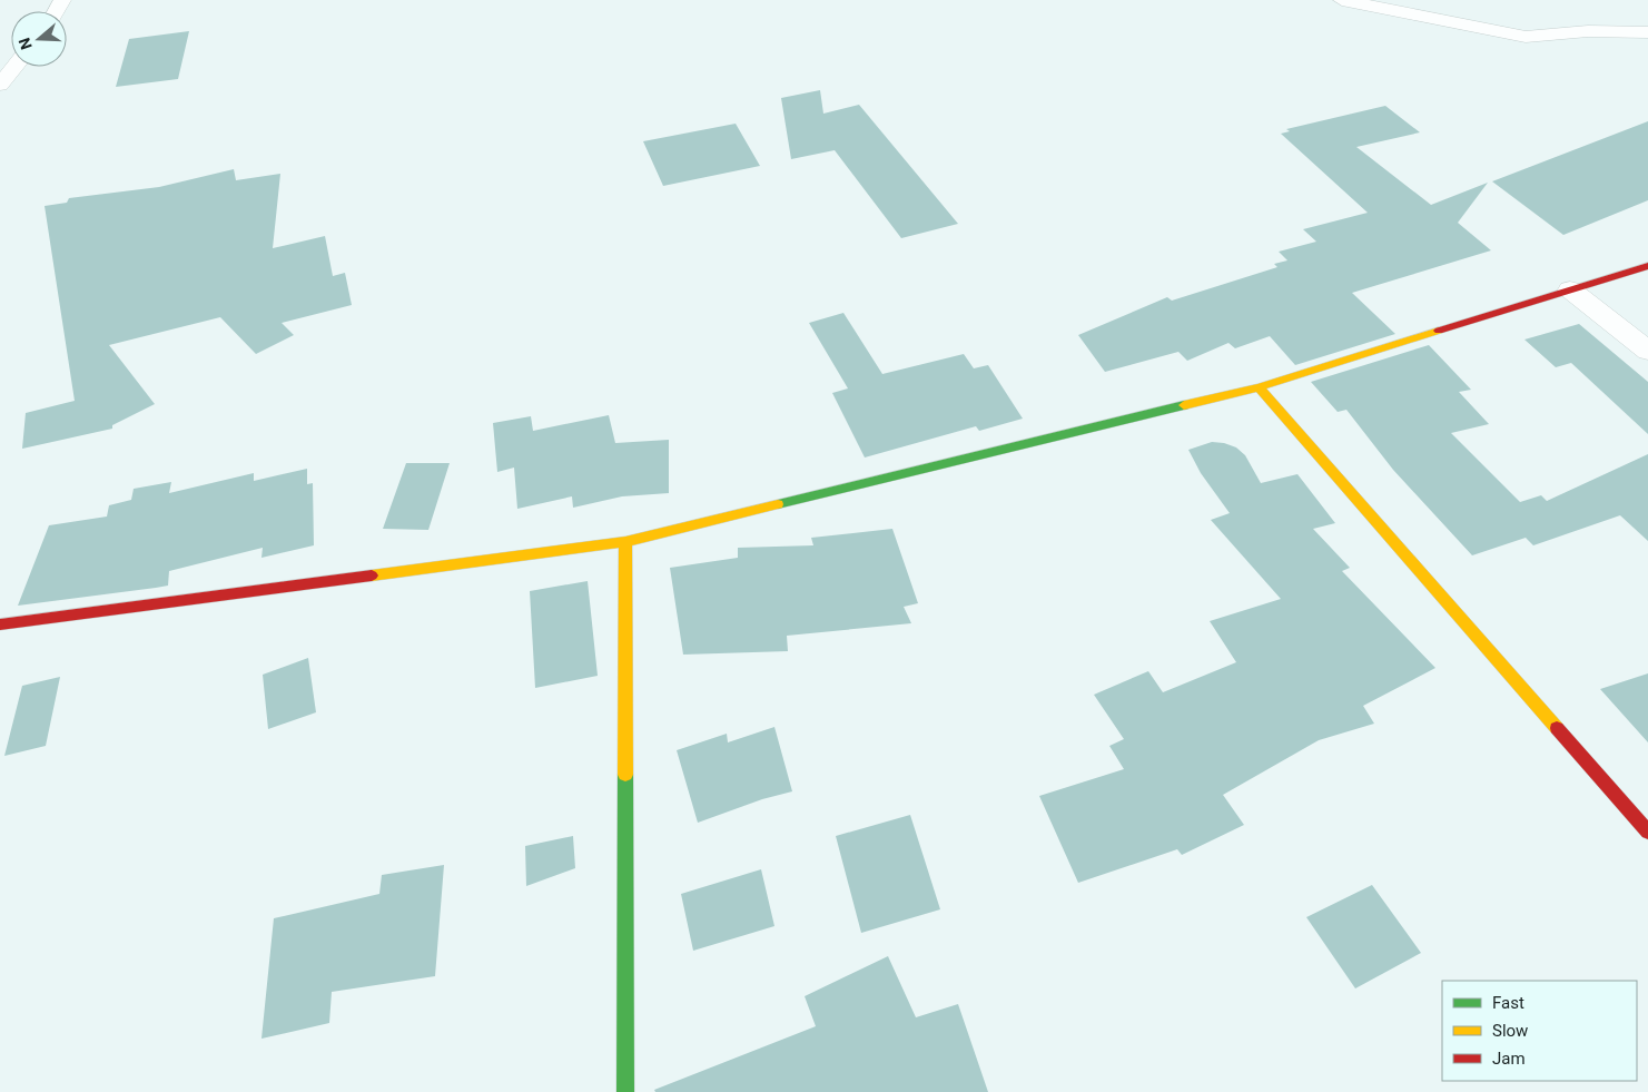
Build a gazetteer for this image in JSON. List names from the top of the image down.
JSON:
{
  "legend": ["Fast", "Slow", "Jam"],
  "north": "left"
}
